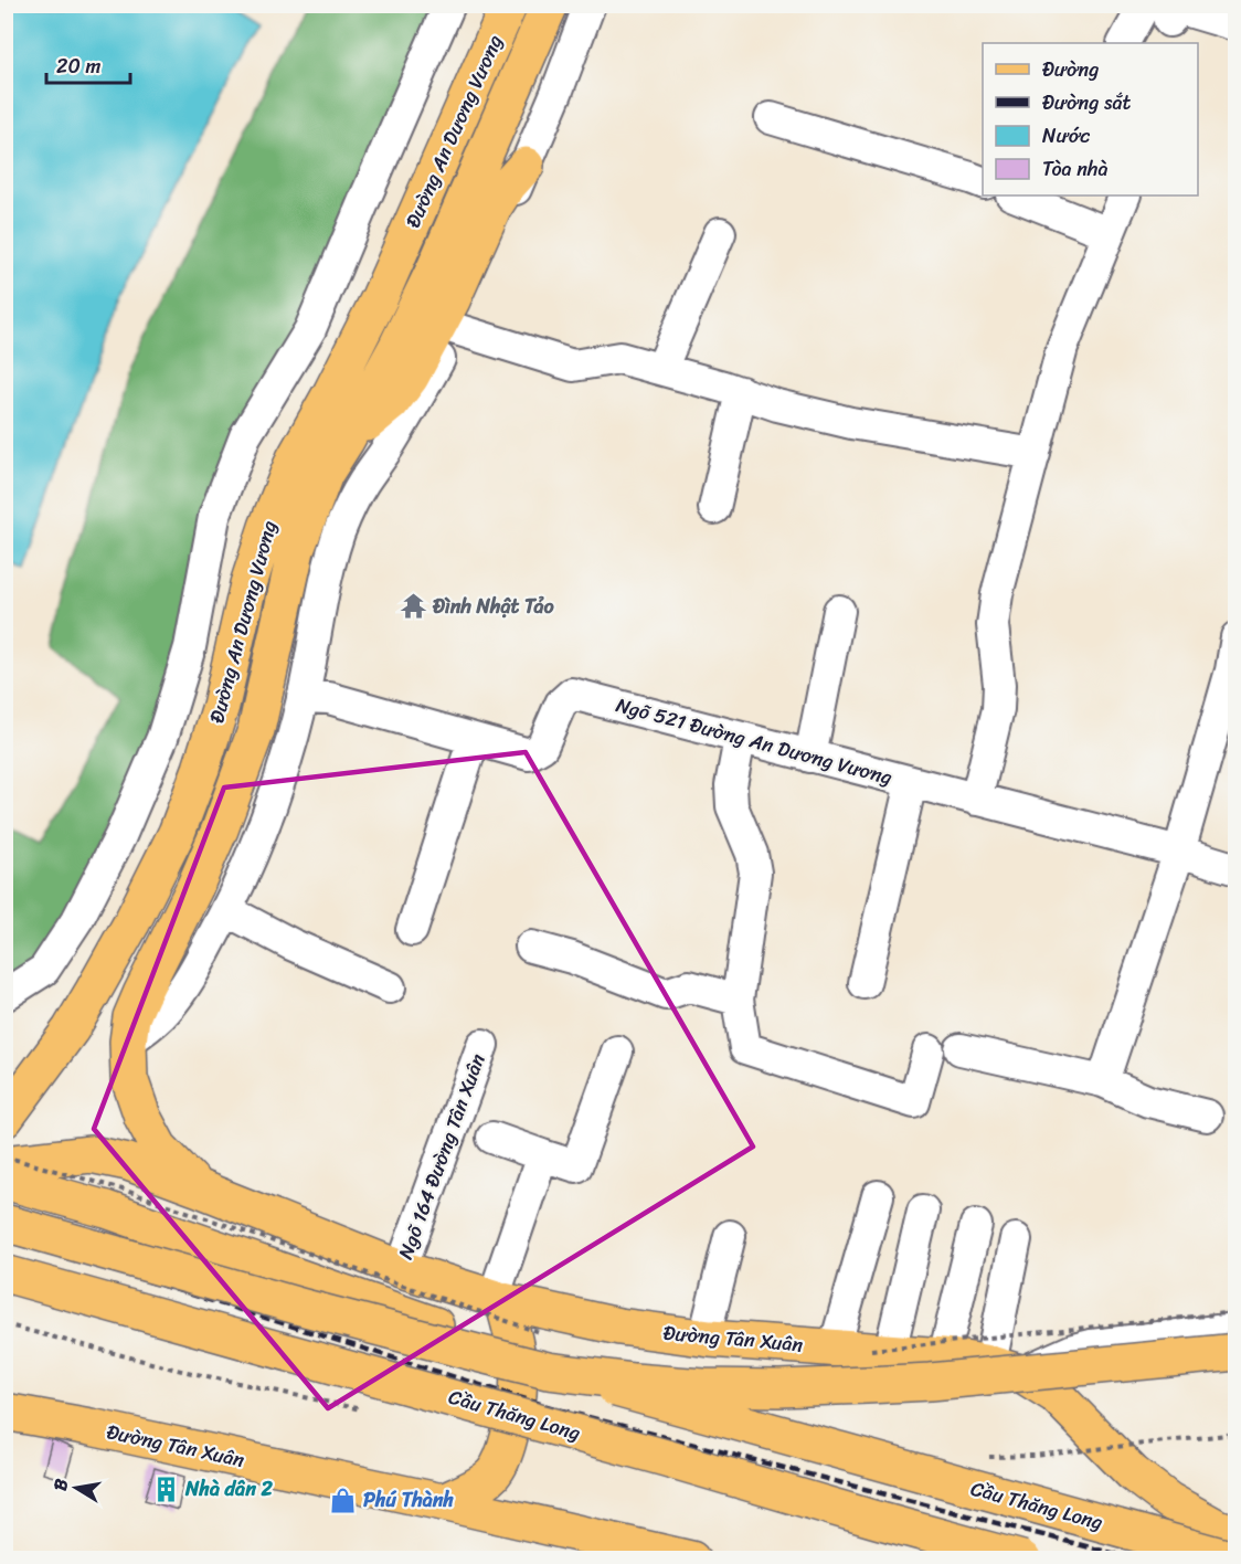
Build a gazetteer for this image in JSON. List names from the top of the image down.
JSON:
{
  "streets": {
    "main road": ["Đường An Dương Vương", "Đường Tân Xuân", "Cầu Thăng Long"],
    "street": ["Ngõ 521 Đường An Dương Vương", "Ngõ 164 Đường Tân Xuân"]
  },
  "crossings": [
    ["Ngõ 164 Đường Tân Xuân", "Đường Tân Xuân"]
  ],
  "places": {
    "temple": ["Đình Nhật Tảo"],
    "building": ["Nhà dân 2"],
    "shop": ["Phú Thành"]
  },
  "legend": [
    "Đường",
    "Đường sắt",
    "Nước",
    "Tòa nhà"
  ],
  "scale_bar": "20 m",
  "north": "left"
}
